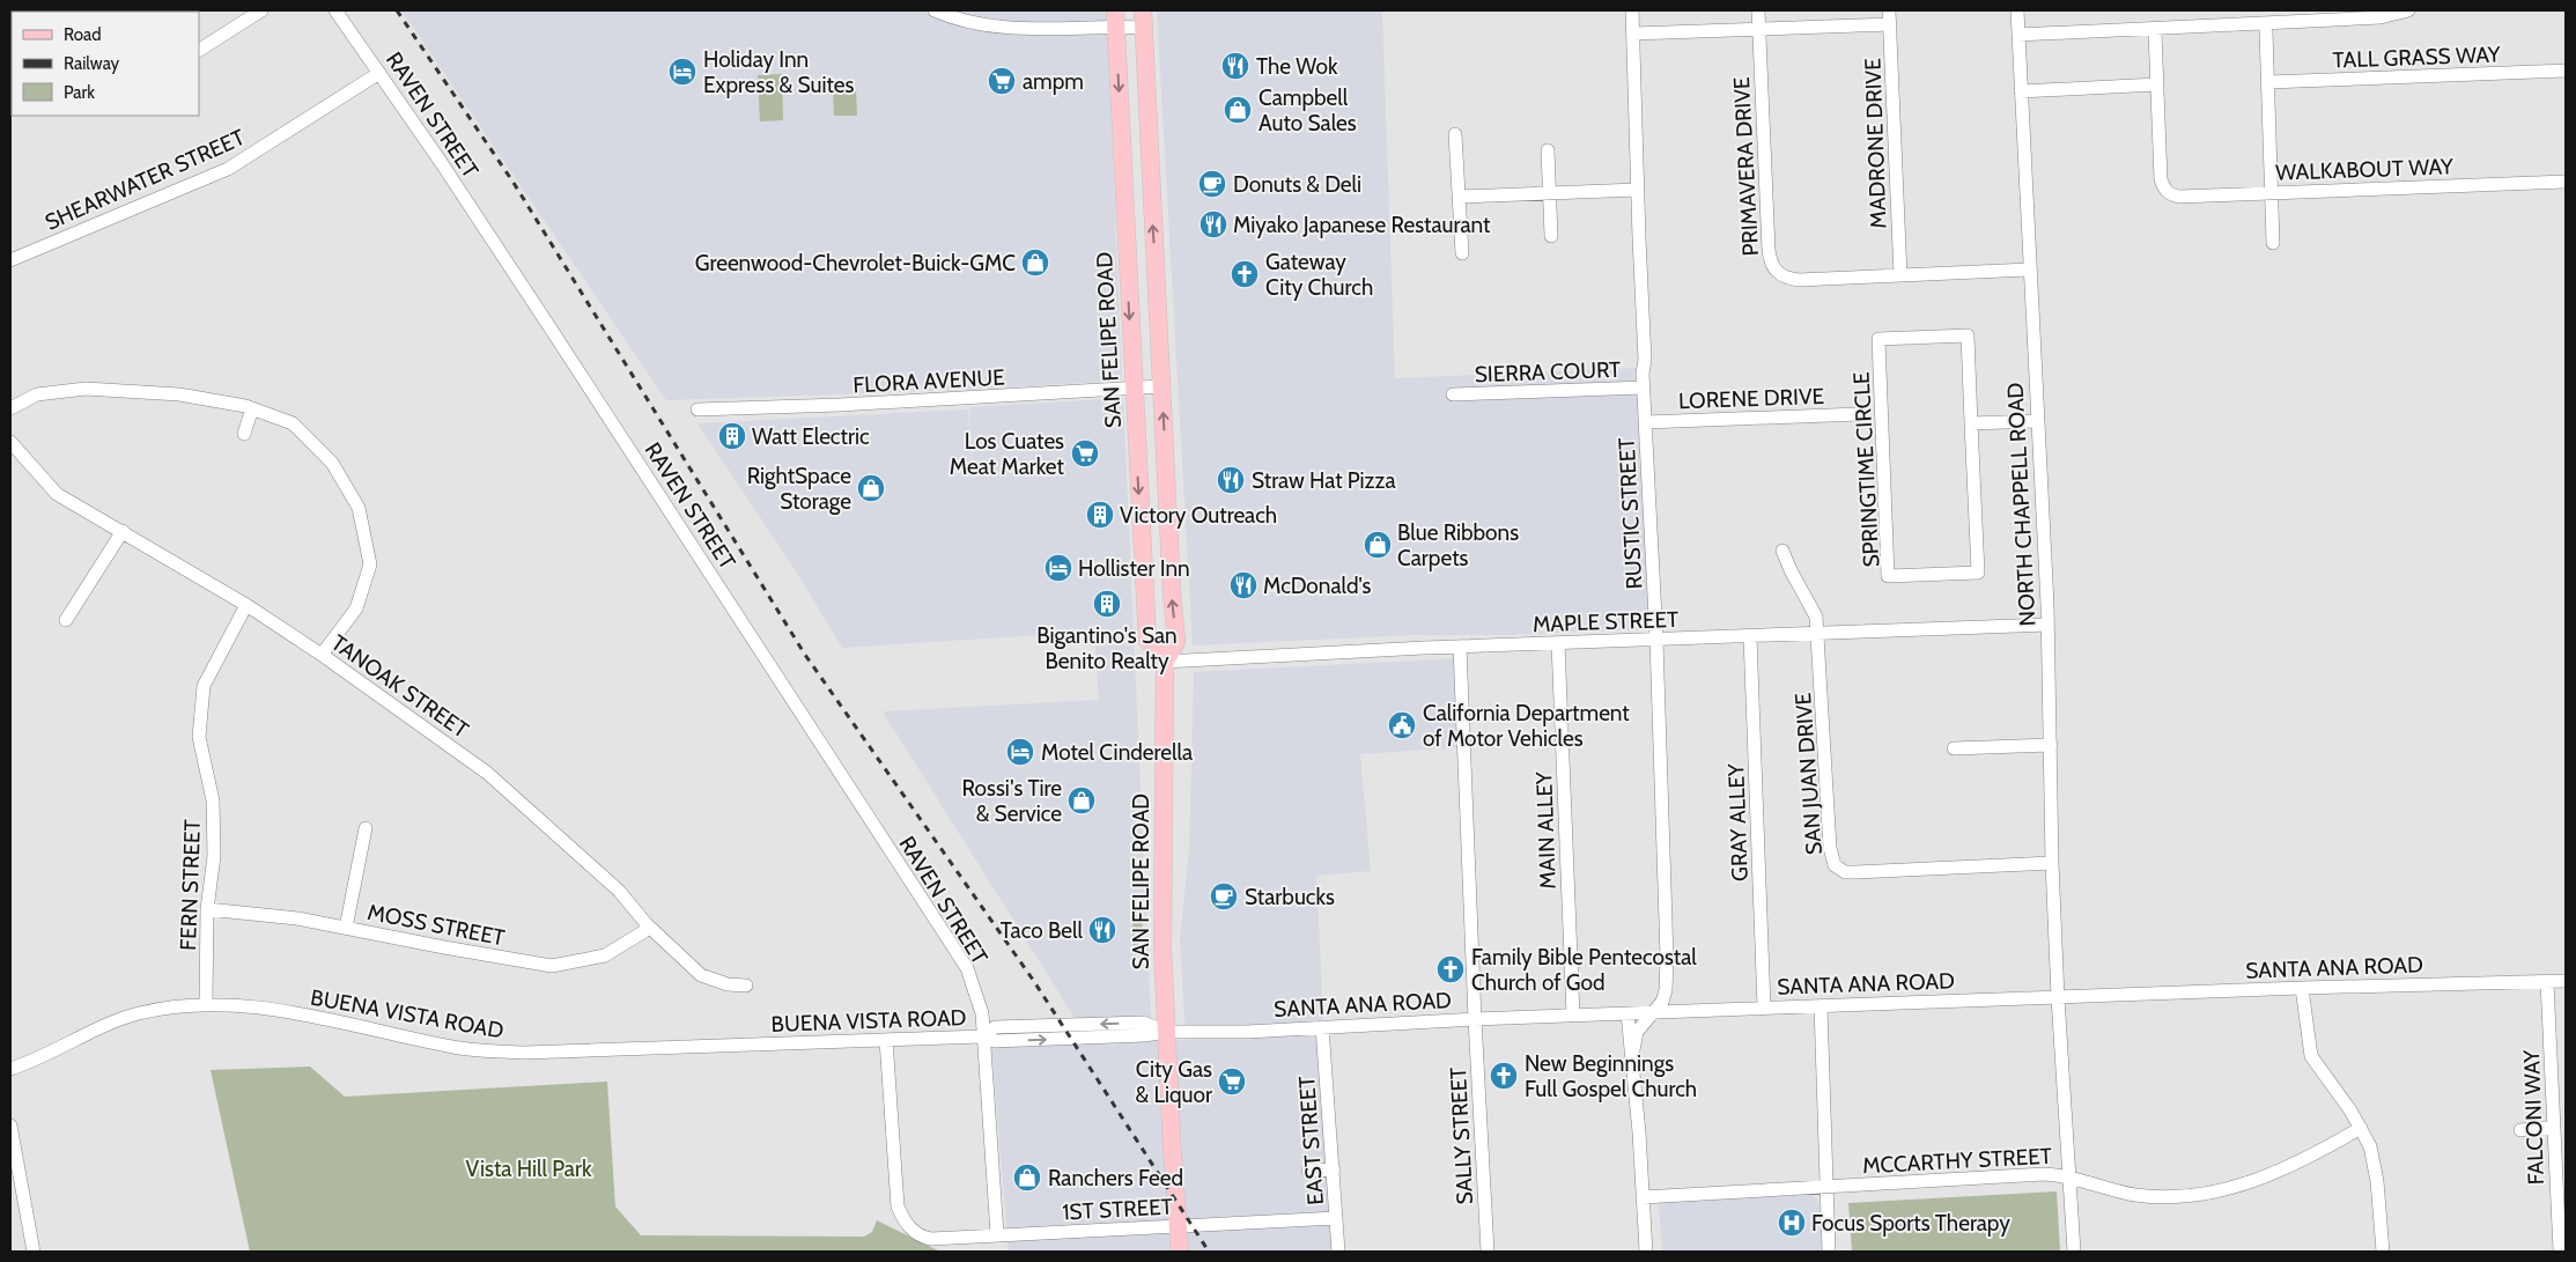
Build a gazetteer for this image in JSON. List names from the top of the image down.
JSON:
{
  "streets": {
    "main road": ["SAN FELIPE ROAD"],
    "street": [
      "TALL GRASS WAY",
      "RAVEN STREET",
      "MADRONE DRIVE",
      "PRIMAVERA DRIVE",
      "WALKABOUT WAY",
      "SHEARWATER STREET",
      "SIERRA COURT",
      "FLORA AVENUE",
      "LORENE DRIVE",
      "SPRINGTIME CIRCLE",
      "NORTH CHAPPELL ROAD",
      "RUSTIC STREET",
      "MAPLE STREET",
      "TANOAK STREET",
      "SAN JUAN DRIVE",
      "GRAY ALLEY",
      "MAIN ALLEY",
      "FERN STREET",
      "MOSS STREET",
      "SANTA ANA ROAD",
      "BUENA VISTA ROAD",
      "FALCONI WAY",
      "SALLY STREET",
      "EAST STREET",
      "MCCARTHY STREET",
      "1ST STREET"
    ]
  },
  "crossings": [
    ["RAVEN STREET", "SHEARWATER STREET"],
    ["RAVEN STREET", "BUENA VISTA ROAD"],
    ["RAVEN STREET", "1ST STREET"],
    ["MADRONE DRIVE", "PRIMAVERA DRIVE"],
    ["PRIMAVERA DRIVE", "NORTH CHAPPELL ROAD"],
    ["SAN FELIPE ROAD", "FLORA AVENUE"],
    ["SAN FELIPE ROAD", "MAPLE STREET"],
    ["SAN FELIPE ROAD", "SANTA ANA ROAD"],
    ["SAN FELIPE ROAD", "BUENA VISTA ROAD"],
    ["SAN FELIPE ROAD", "1ST STREET"],
    ["SIERRA COURT", "RUSTIC STREET"],
    ["LORENE DRIVE", "RUSTIC STREET"],
    ["NORTH CHAPPELL ROAD", "MAPLE STREET"],
    ["NORTH CHAPPELL ROAD", "SAN JUAN DRIVE"],
    ["NORTH CHAPPELL ROAD", "SANTA ANA ROAD"],
    ["NORTH CHAPPELL ROAD", "MCCARTHY STREET"],
    ["RUSTIC STREET", "MAPLE STREET"],
    ["RUSTIC STREET", "SANTA ANA ROAD"],
    ["MAPLE STREET", "SAN JUAN DRIVE"],
    ["MAPLE STREET", "GRAY ALLEY"],
    ["MAPLE STREET", "MAIN ALLEY"],
    ["MAPLE STREET", "SALLY STREET"],
    ["TANOAK STREET", "FERN STREET"],
    ["TANOAK STREET", "MOSS STREET"],
    ["GRAY ALLEY", "SANTA ANA ROAD"],
    ["MAIN ALLEY", "SANTA ANA ROAD"],
    ["FERN STREET", "MOSS STREET"],
    ["FERN STREET", "BUENA VISTA ROAD"],
    ["SANTA ANA ROAD", "BUENA VISTA ROAD"],
    ["SANTA ANA ROAD", "FALCONI WAY"],
    ["SANTA ANA ROAD", "SALLY STREET"],
    ["SANTA ANA ROAD", "EAST STREET"],
    ["BUENA VISTA ROAD", "1ST STREET"],
    ["EAST STREET", "1ST STREET"]
  ],
  "parks": ["Vista Hill Park"],
  "places": {
    "restaurant": [
      "The Wok",
      "Miyako Japanese Restaurant",
      "Straw Hat Pizza",
      "McDonald's",
      "Taco Bell"
    ],
    "hotel": ["Holiday Inn Express & Suites", "Hollister Inn", "Motel Cinderella"],
    "supermarket": ["ampm", "Los Cuates Meat Market", "City Gas & Liquor"],
    "shop": [
      "Campbell Auto Sales",
      "Greenwood-Chevrolet-Buick-GMC",
      "RightSpace Storage",
      "Blue Ribbons Carpets",
      "Rossi's Tire & Service",
      "Ranchers Feed"
    ],
    "cafe": ["Donuts & Deli", "Starbucks"],
    "church": ["Gateway City Church", "Family Bible Pentecostal Church of God", "New Beginnings Full Gospel Church"],
    "building": ["Watt Electric", "Victory Outreach", "Bigantino's San Benito Realty"],
    "public building": ["California Department of Motor Vehicles"],
    "hospital": ["Focus Sports Therapy"]
  },
  "legend": ["Road", "Railway", "Park"]
}
